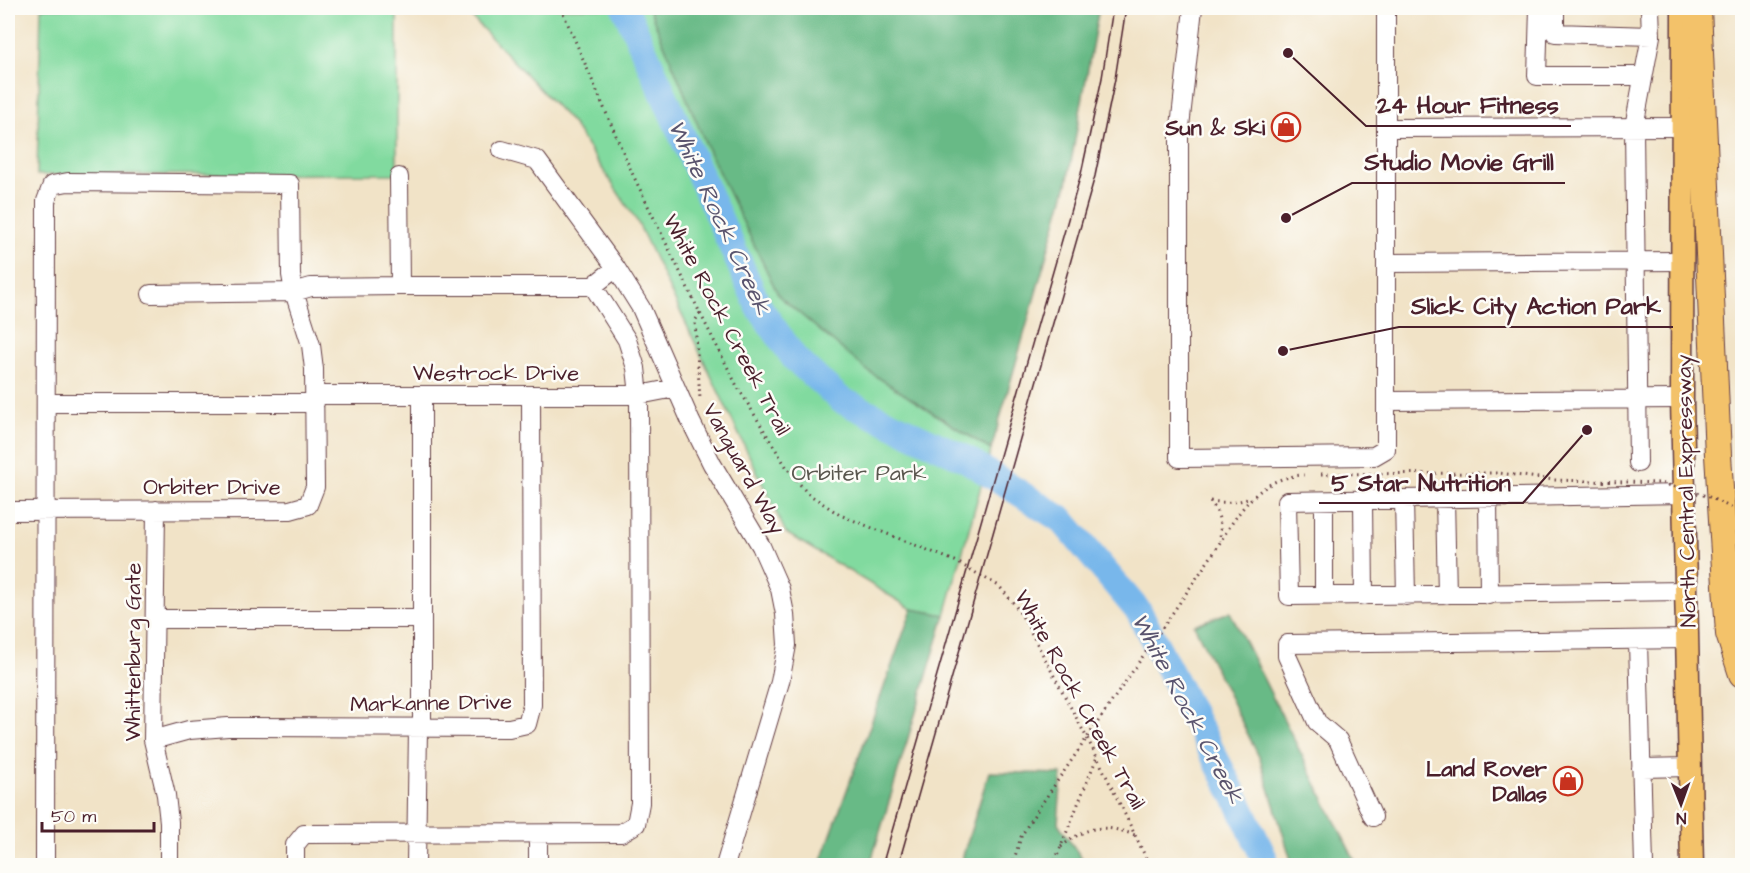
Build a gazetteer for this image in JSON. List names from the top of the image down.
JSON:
{
  "streets": {
    "main road": ["North Central Expressway"],
    "street": [
      "Westrock Drive",
      "Vanguard Way",
      "Orbiter Drive",
      "Whittenburg Gate",
      "Markanne Drive"
    ],
    "path": ["White Rock Creek Trail"]
  },
  "crossings": [
    ["Westrock Drive", "Vanguard Way"],
    ["Westrock Drive", "Orbiter Drive"],
    ["Westrock Drive", "Markanne Drive"],
    ["Orbiter Drive", "Whittenburg Gate"],
    ["Whittenburg Gate", "Markanne Drive"]
  ],
  "water": ["White Rock Creek"],
  "parks": ["Orbiter Park"],
  "places": {
    "other": [
      "24 Hour Fitness",
      "Studio Movie Grill",
      "Slick City Action Park",
      "5 Star Nutrition"
    ],
    "shop": ["Sun & Ski", "Land Rover Dallas"]
  },
  "scale_bar": "50 m",
  "north": "bottom"
}
